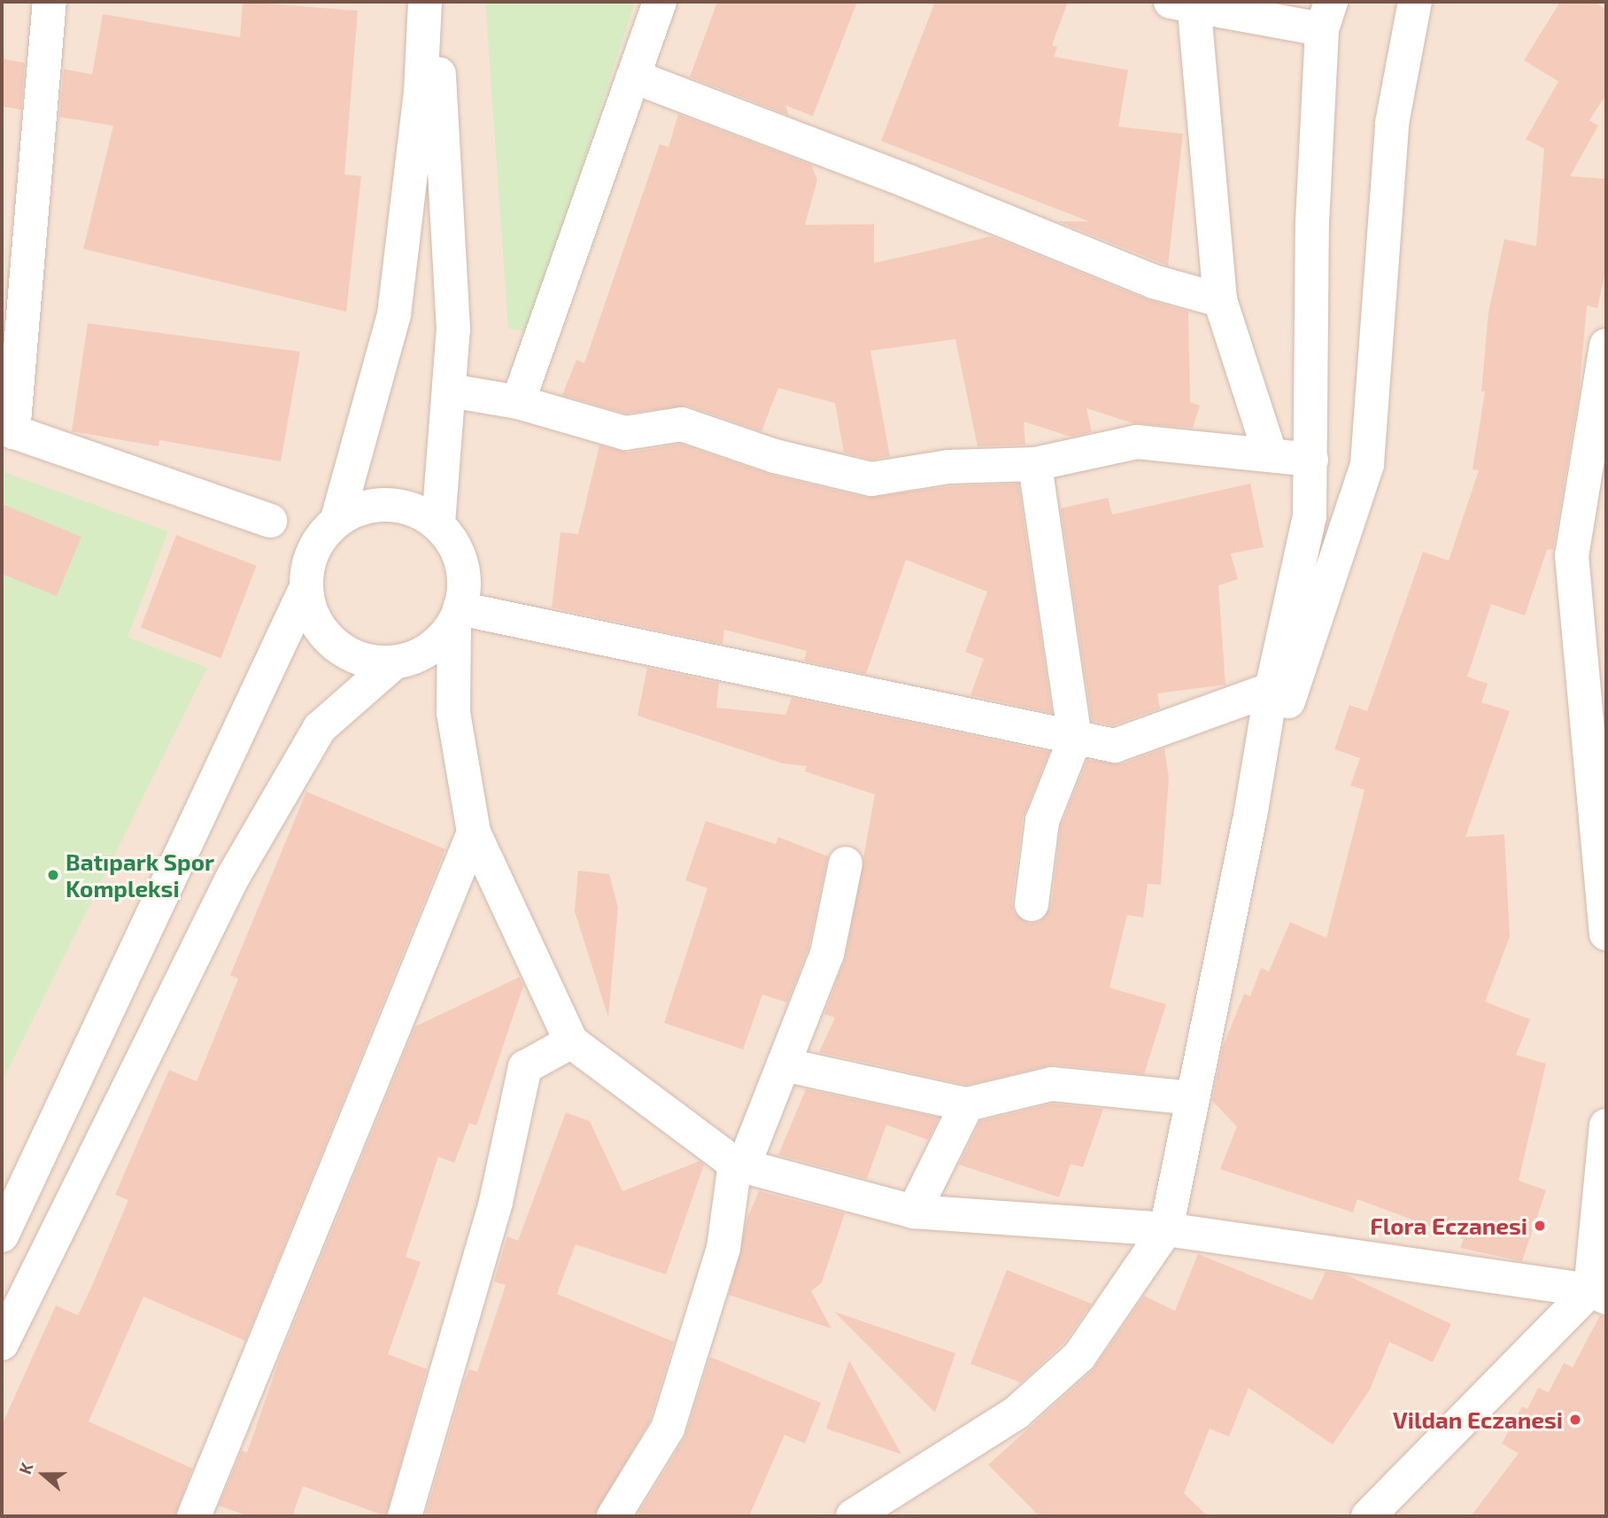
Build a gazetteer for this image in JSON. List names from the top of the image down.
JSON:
{
  "places": ["Batıpark Spor Kompleksi", "Flora Eczanesi", "Vildan Eczanesi"],
  "north": "left"
}
